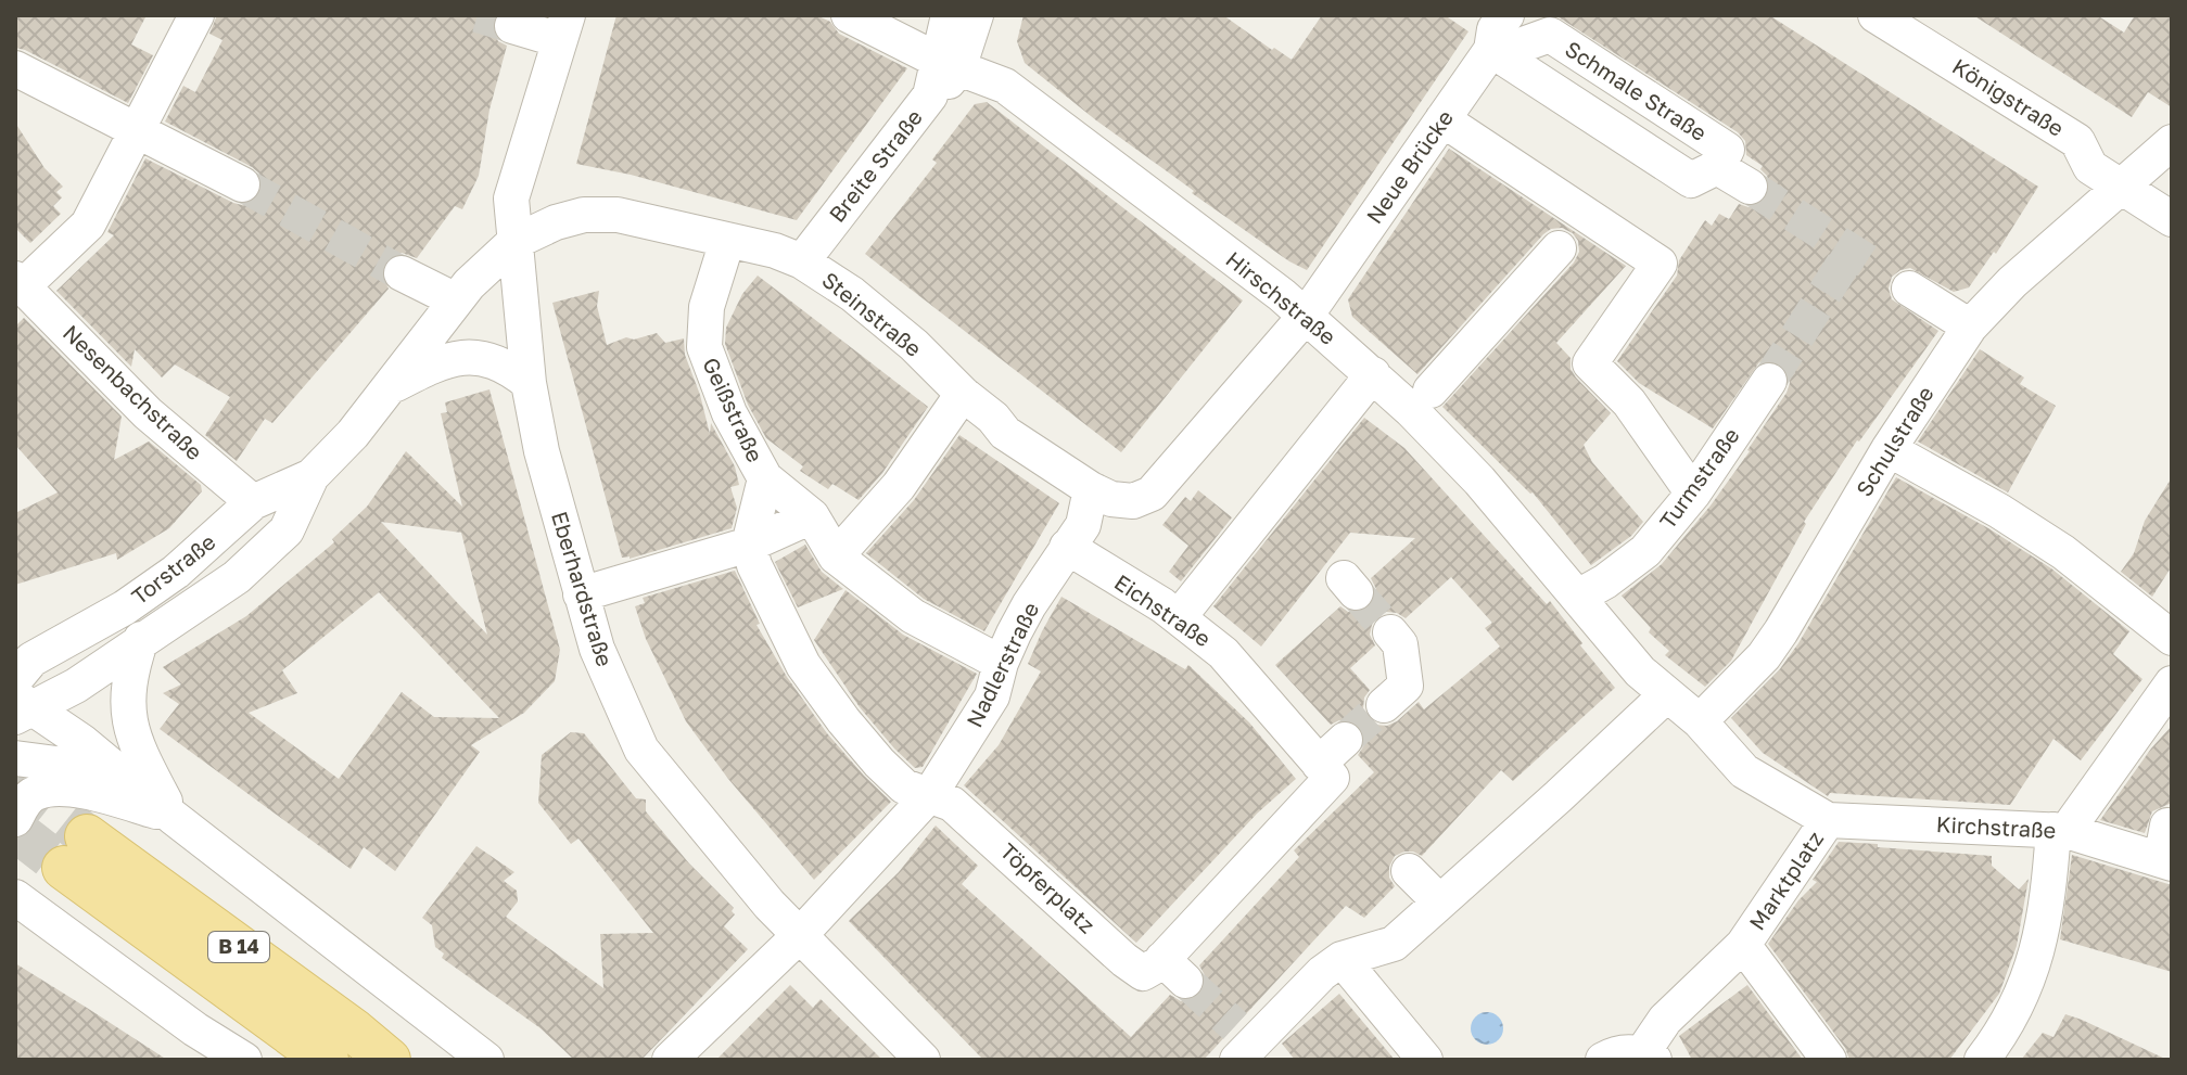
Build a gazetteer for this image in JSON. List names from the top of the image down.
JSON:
{
  "streets": {
    "main road": ["B 14"],
    "street": [
      "Königstraße",
      "Breite Straße",
      "Neue Brücke",
      "Hirschstraße",
      "Steinstraße",
      "Nesenbachstraße",
      "Geißstraße",
      "Schulstraße",
      "Turmstraße",
      "Torstraße",
      "Eberhardstraße",
      "Eichstraße",
      "Nadlerstraße",
      "Kirchstraße",
      "Marktplatz",
      "Töpferplatz"
    ]
  },
  "crossings": [
    ["Königstraße", "Schulstraße"],
    ["Breite Straße", "Hirschstraße"],
    ["Breite Straße", "Steinstraße"],
    ["Neue Brücke", "Hirschstraße"],
    ["Hirschstraße", "Turmstraße"],
    ["Hirschstraße", "Marktplatz"],
    ["Steinstraße", "Geißstraße"],
    ["Steinstraße", "Torstraße"],
    ["Steinstraße", "Eberhardstraße"],
    ["Steinstraße", "Nadlerstraße"],
    ["Nesenbachstraße", "Torstraße"],
    ["Geißstraße", "Nadlerstraße"],
    ["Schulstraße", "Marktplatz"],
    ["Torstraße", "Eberhardstraße"],
    ["Eberhardstraße", "Nadlerstraße"],
    ["Eichstraße", "Nadlerstraße"],
    ["Eichstraße", "Töpferplatz"],
    ["Nadlerstraße", "Töpferplatz"],
    ["Kirchstraße", "Marktplatz"]
  ]
}
